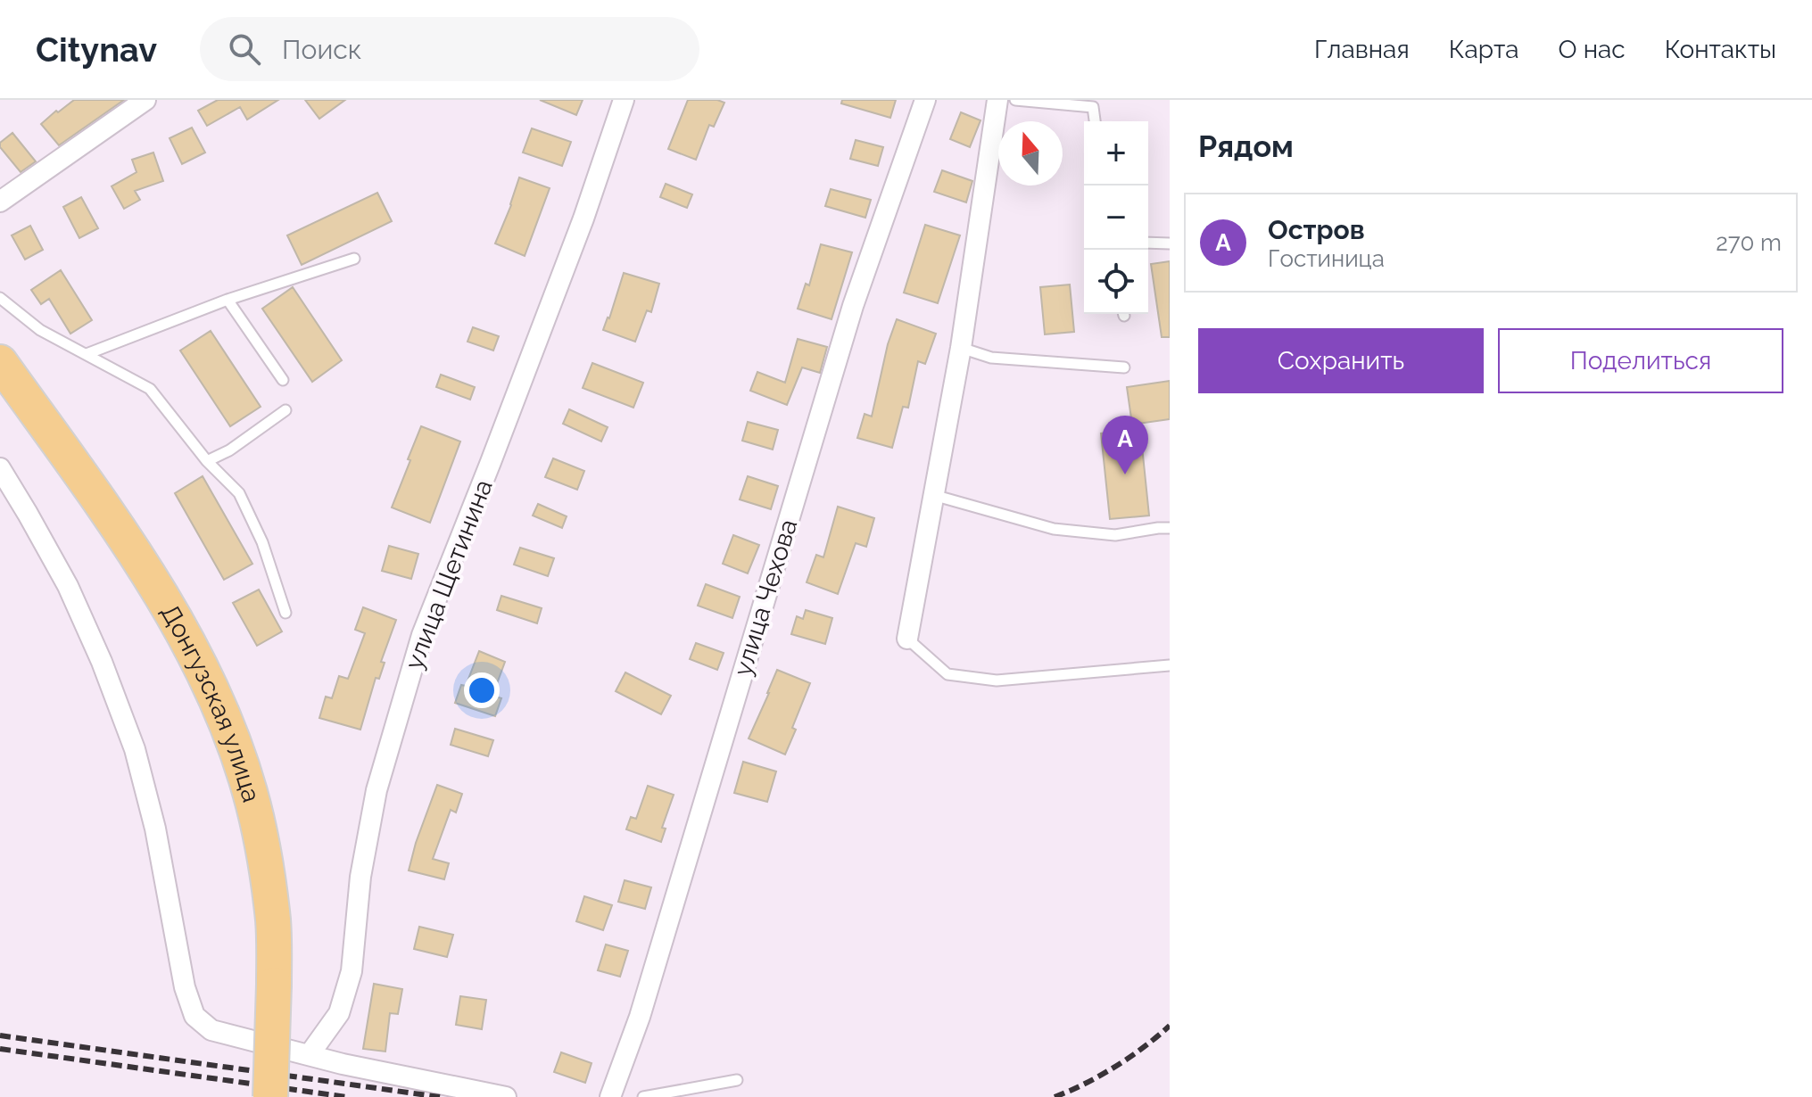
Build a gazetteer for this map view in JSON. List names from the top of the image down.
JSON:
{
  "streets": {
    "highway": ["Донгузская улица"],
    "street": ["улица Щетинина", "улица Чехова"]
  },
  "north": "top",
  "page": {
    "header": "Citynav",
    "search": "Поиск",
    "nav": [
      "Главная",
      "Карта",
      "О нас",
      "Контакты"
    ],
    "heading": "Рядом",
    "map_buttons": ["+", "−"],
    "list": [
      {
        "mark": "A",
        "name": "Остров",
        "note": "Гостиница",
        "value": "270 m"
      }
    ],
    "buttons": ["Сохранить", "Поделиться"],
    "pins": "A"
  }
}
